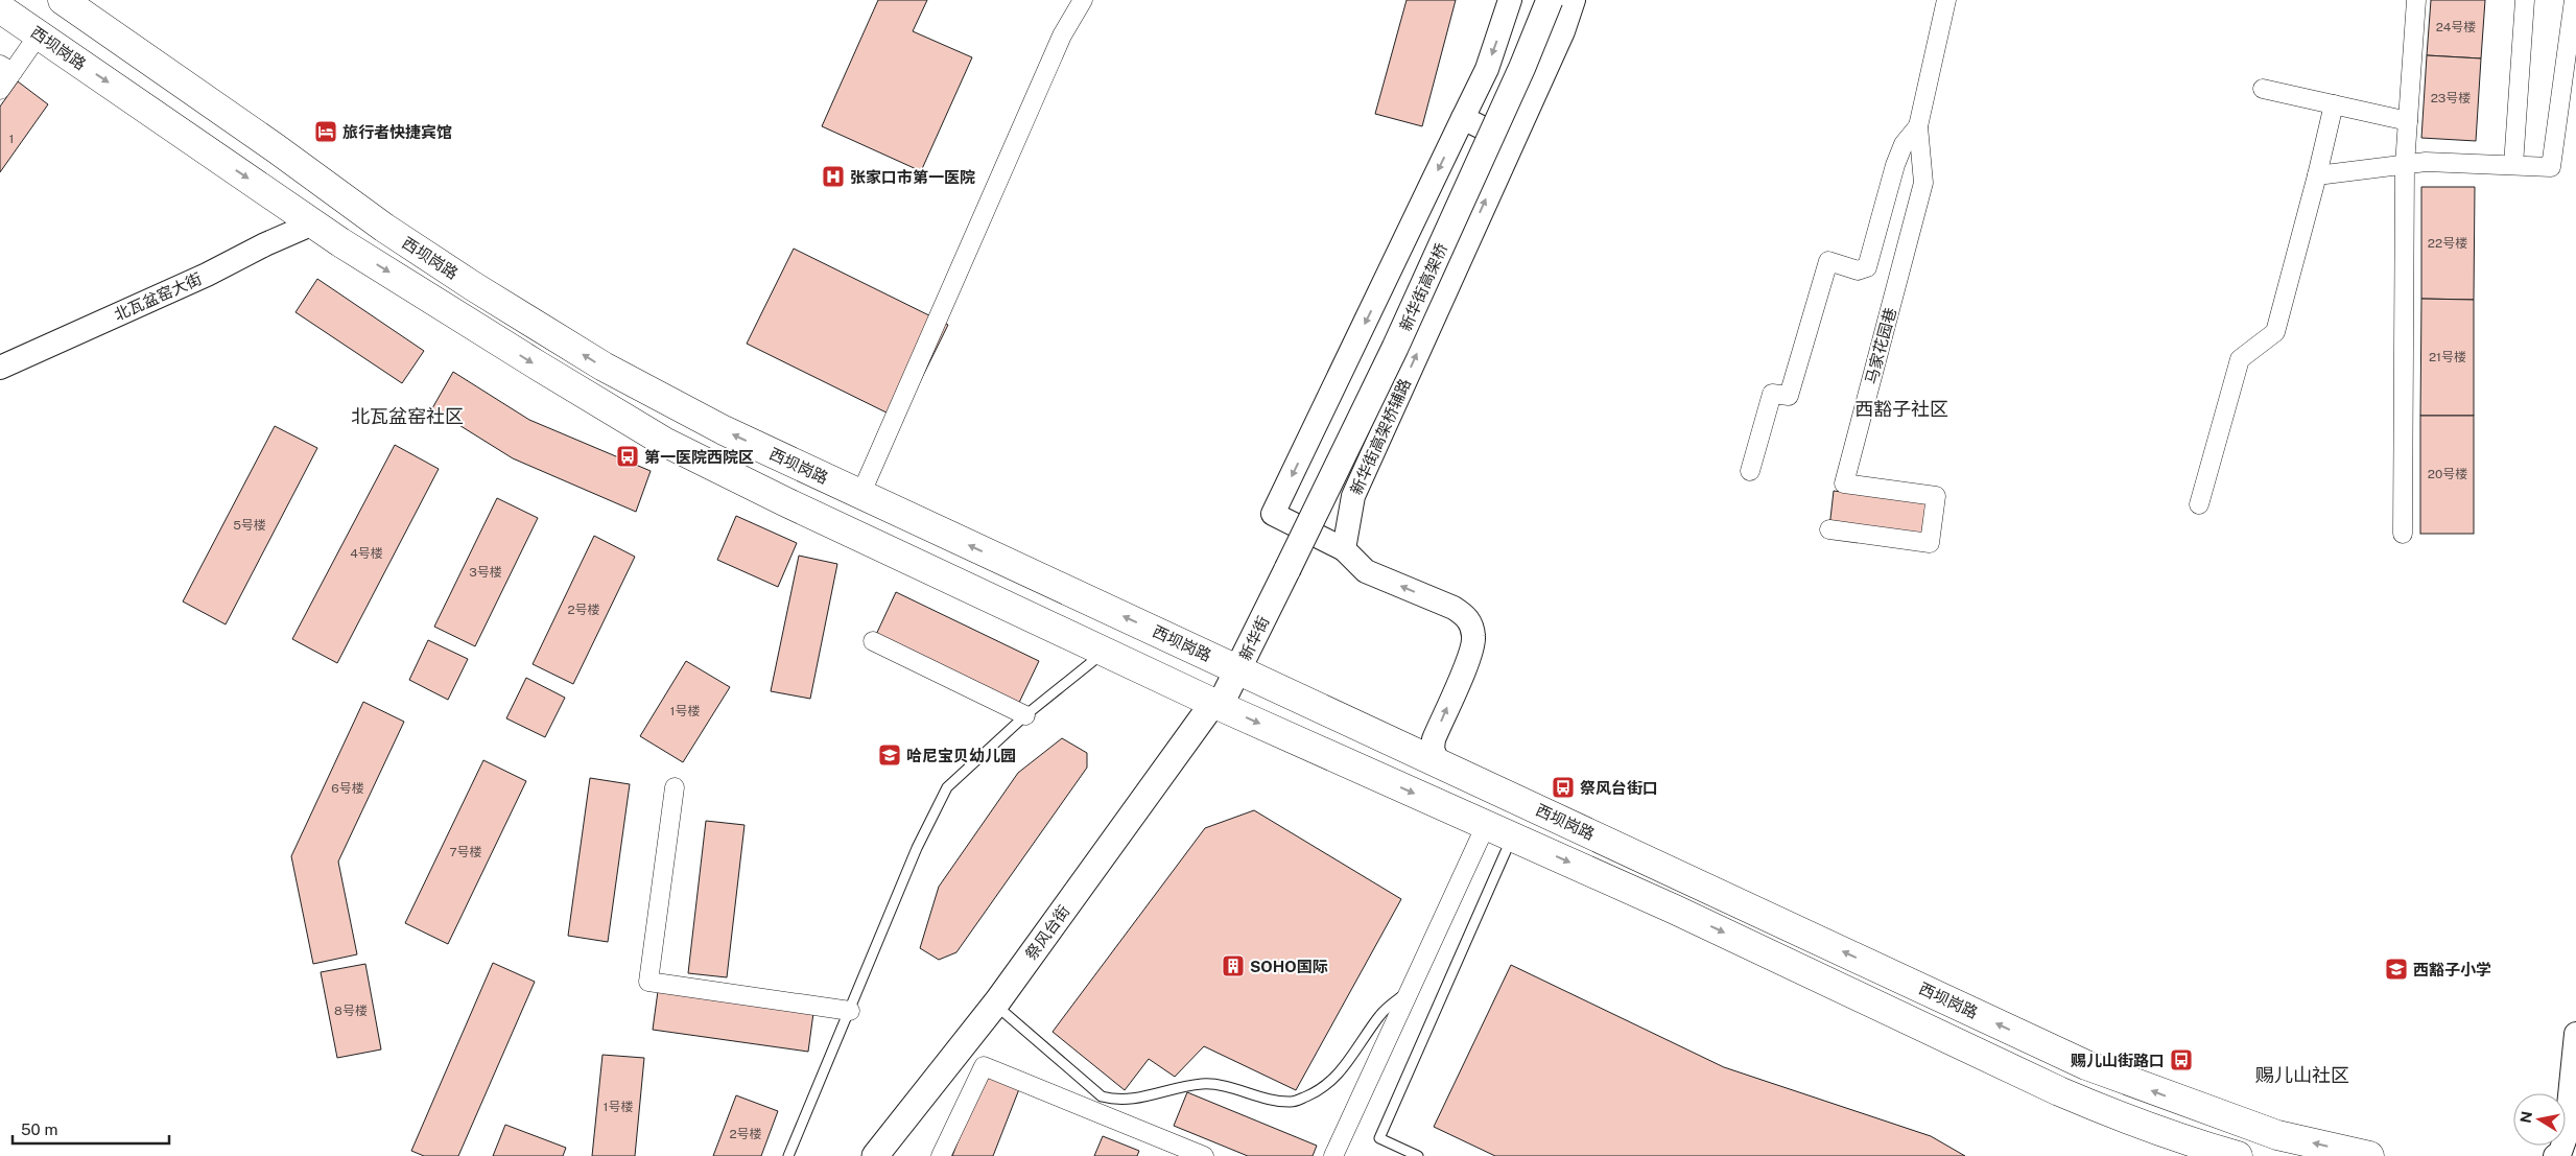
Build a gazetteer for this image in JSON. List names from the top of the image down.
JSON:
{
  "streets": {
    "main road": [
      "西坝岗路",
      "新华街高架桥",
      "新华街",
      "祭风台街"
    ],
    "street": ["北瓦盆窑大街", "马家花园巷", "新华街高架桥辅路"]
  },
  "crossings": [
    ["西坝岗路", "北瓦盆窑大街"],
    ["西坝岗路", "新华街"],
    ["西坝岗路", "祭风台街"],
    ["新华街高架桥", "新华街"],
    ["新华街", "祭风台街"]
  ],
  "one_way": ["新华街高架桥辅路"],
  "districts": ["西豁子社区", "北瓦盆窑社区", "赐儿山社区"],
  "places": {
    "hotel": ["旅行者快捷宾馆"],
    "hospital": ["张家口市第一医院"],
    "bus stop": ["第一医院西院区", "祭风台街口", "赐儿山街路口"],
    "school or university": ["哈尼宝贝幼儿园", "西豁子小学"],
    "building": ["SOHO国际"]
  },
  "house_numbers": [
    "24号楼",
    "23号楼",
    "1",
    "22号楼",
    "21号楼",
    "20号楼",
    "5号楼",
    "4号楼",
    "3号楼",
    "2号楼",
    "1号楼",
    "6号楼",
    "7号楼",
    "8号楼",
    "1号楼",
    "2号楼"
  ],
  "scale_bar": "50 m",
  "north": "left"
}
